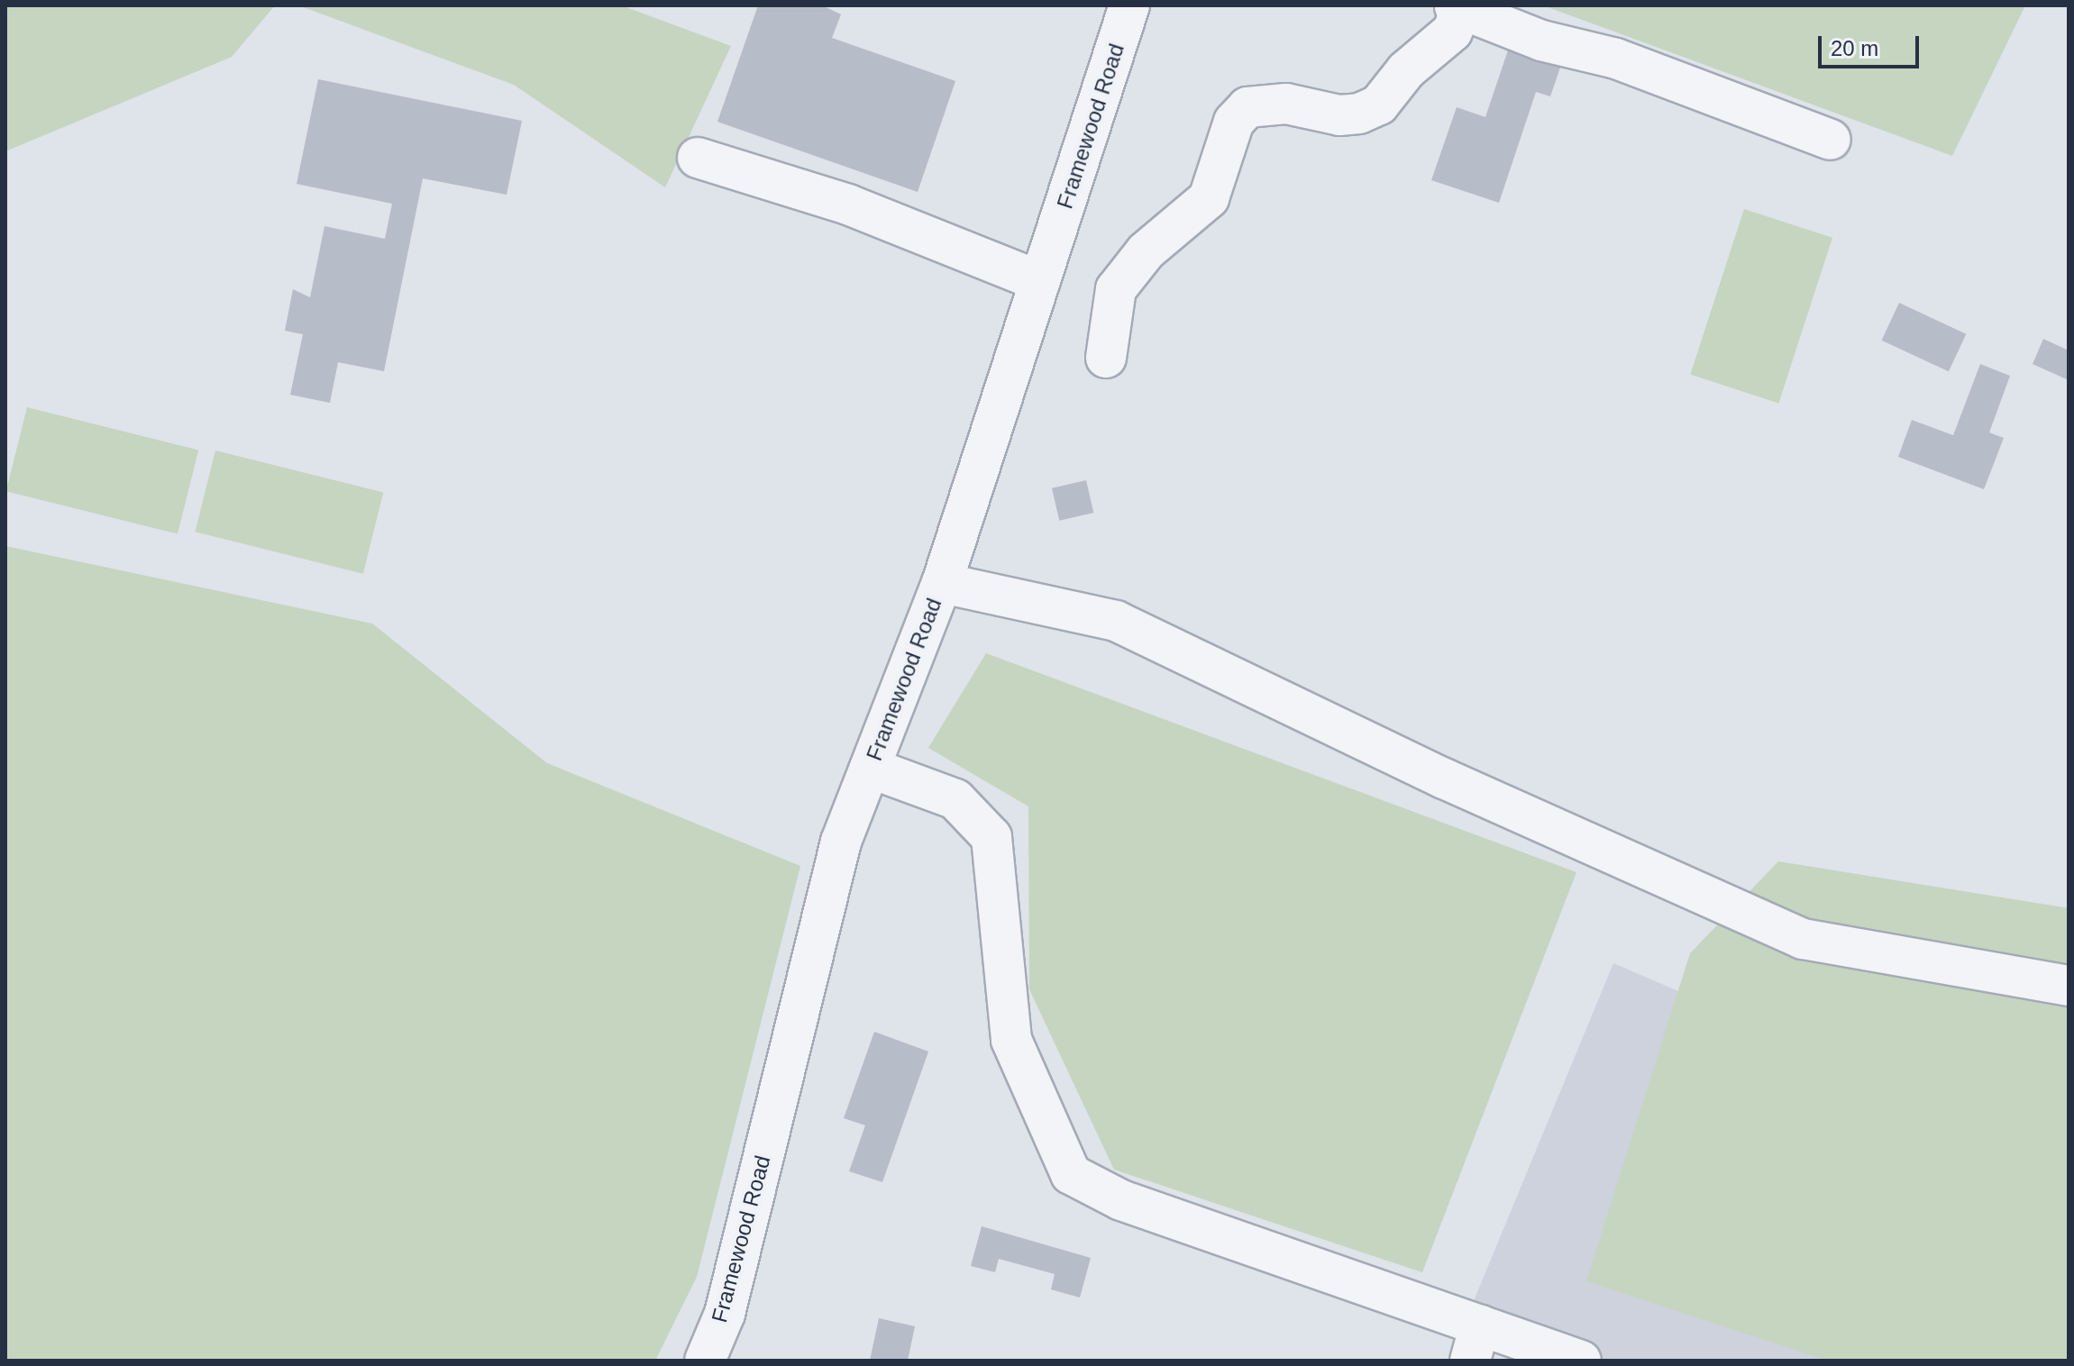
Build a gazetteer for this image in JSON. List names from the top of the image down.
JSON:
{
  "streets": {
    "street": ["Framewood Road"]
  },
  "scale_bar": "20 m"
}
